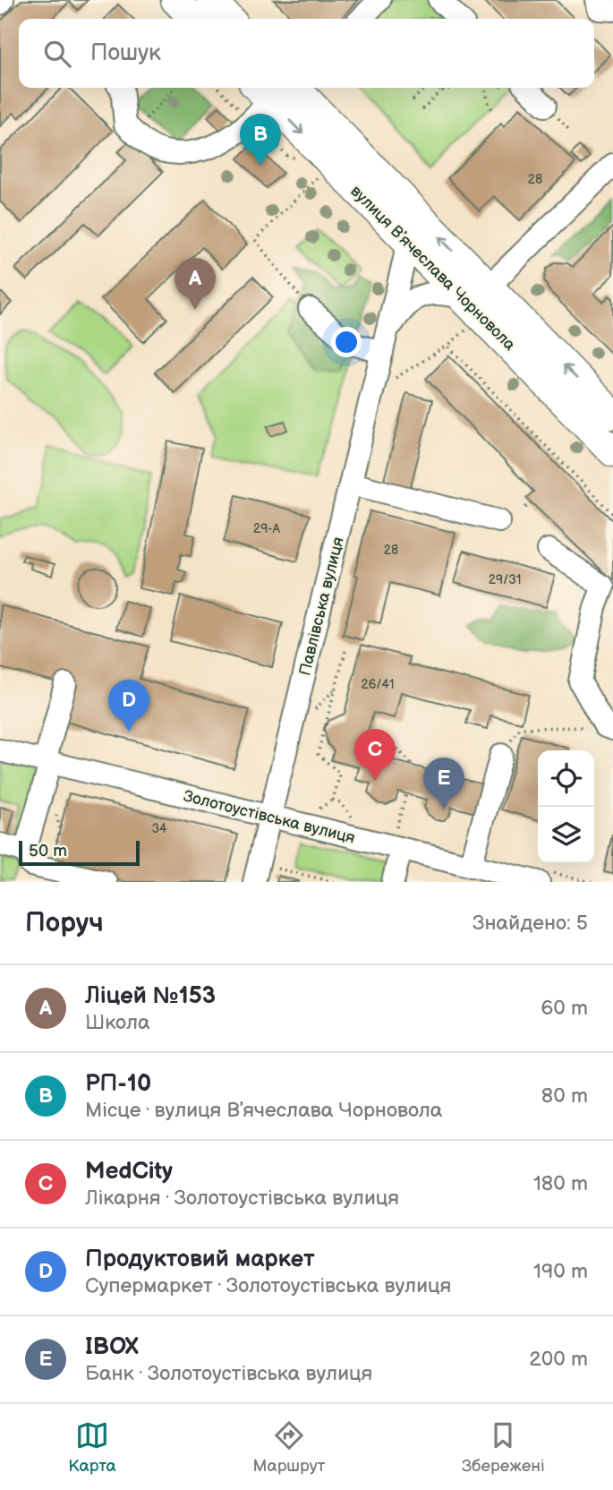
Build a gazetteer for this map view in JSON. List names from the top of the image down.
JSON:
{
  "streets": {
    "main road": ["вулиця Вʼячеслава Чорновола"],
    "street": ["Павлівська вулиця", "Золотоустівська вулиця"]
  },
  "crossings": [
    ["вулиця Вʼячеслава Чорновола", "Павлівська вулиця"],
    ["Павлівська вулиця", "Золотоустівська вулиця"]
  ],
  "house_numbers": [
    "28",
    "29-А",
    "28",
    "29/31",
    "26/41",
    "34"
  ],
  "scale_bar": "50 m",
  "page": {
    "search": "Пошук",
    "pins": [
      "B",
      "A",
      "D",
      "C",
      "E"
    ],
    "scale": "50 m",
    "heading": ["Поруч", "Знайдено: 5"],
    "list": [
      {
        "mark": "A",
        "name": "Ліцей №153",
        "note": "Школа",
        "value": "60 m"
      },
      {
        "mark": "B",
        "name": "РП-10",
        "note": "Місце · вулиця Вʼячеслава Чорновола",
        "value": "80 m"
      },
      {
        "mark": "C",
        "name": "MedCity",
        "note": "Лікарня · Золотоустівська вулиця",
        "value": "180 m"
      },
      {
        "mark": "D",
        "name": "Продуктовий маркет",
        "note": "Супермаркет · Золотоустівська вулиця",
        "value": "190 m"
      },
      {
        "mark": "E",
        "name": "IBOX",
        "note": "Банк · Золотоустівська вулиця",
        "value": "200 m"
      }
    ],
    "nav": ["Карта", "Маршрут", "Збережені"]
  }
}
